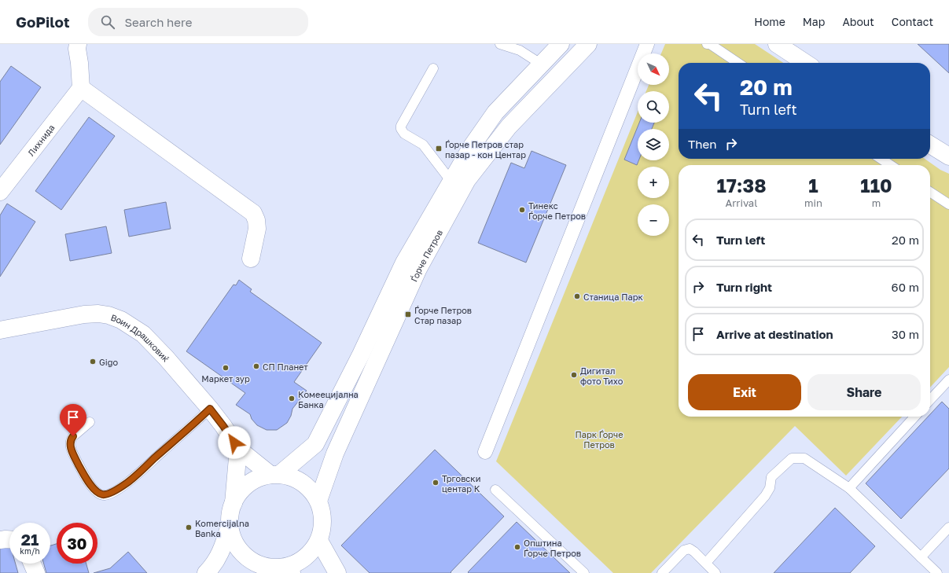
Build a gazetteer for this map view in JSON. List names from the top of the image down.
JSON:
{
  "streets": {
    "street": ["Лихнида", "Ѓорче Петров", "Воин Драшковиќ"]
  },
  "crossings": [
    ["Ѓорче Петров", "Воин Драшковиќ"]
  ],
  "parks": ["Парк Ѓорче Петров"],
  "places": {
    "transit": ["Ѓорче Петров стар пазар - кон Центар", "Ѓорче Петров Стар пазар"],
    "other": [
      "Тинекс Ѓорче Петров",
      "Станица Парк",
      "Gigo",
      "СП Планет",
      "Маркет зур",
      "Дигитал фото Тихо",
      "Комеецијална Банка",
      "Трговски центар К",
      "Komercijalna Banka",
      "Општина Ѓорче Петров"
    ]
  },
  "north": "bottom right",
  "page": {
    "header": "GoPilot",
    "search": "Search here",
    "nav": [
      "Home",
      "Map",
      "About",
      "Contact"
    ],
    "map_buttons": ["+", "−"],
    "turn": ["20 m", "Turn left"],
    "then": "Then",
    "eta": [
      "17:38",
      "Arrival",
      "1",
      "min",
      "110",
      "m"
    ],
    "list": [
      {
        "name": "Turn left",
        "value": "20 m"
      },
      {
        "name": "Turn right",
        "value": "60 m"
      },
      {
        "name": "Arrive at destination",
        "value": "30 m"
      }
    ],
    "buttons": ["Exit", "Share"],
    "speed": "21 km/h",
    "limit": "30"
  }
}
